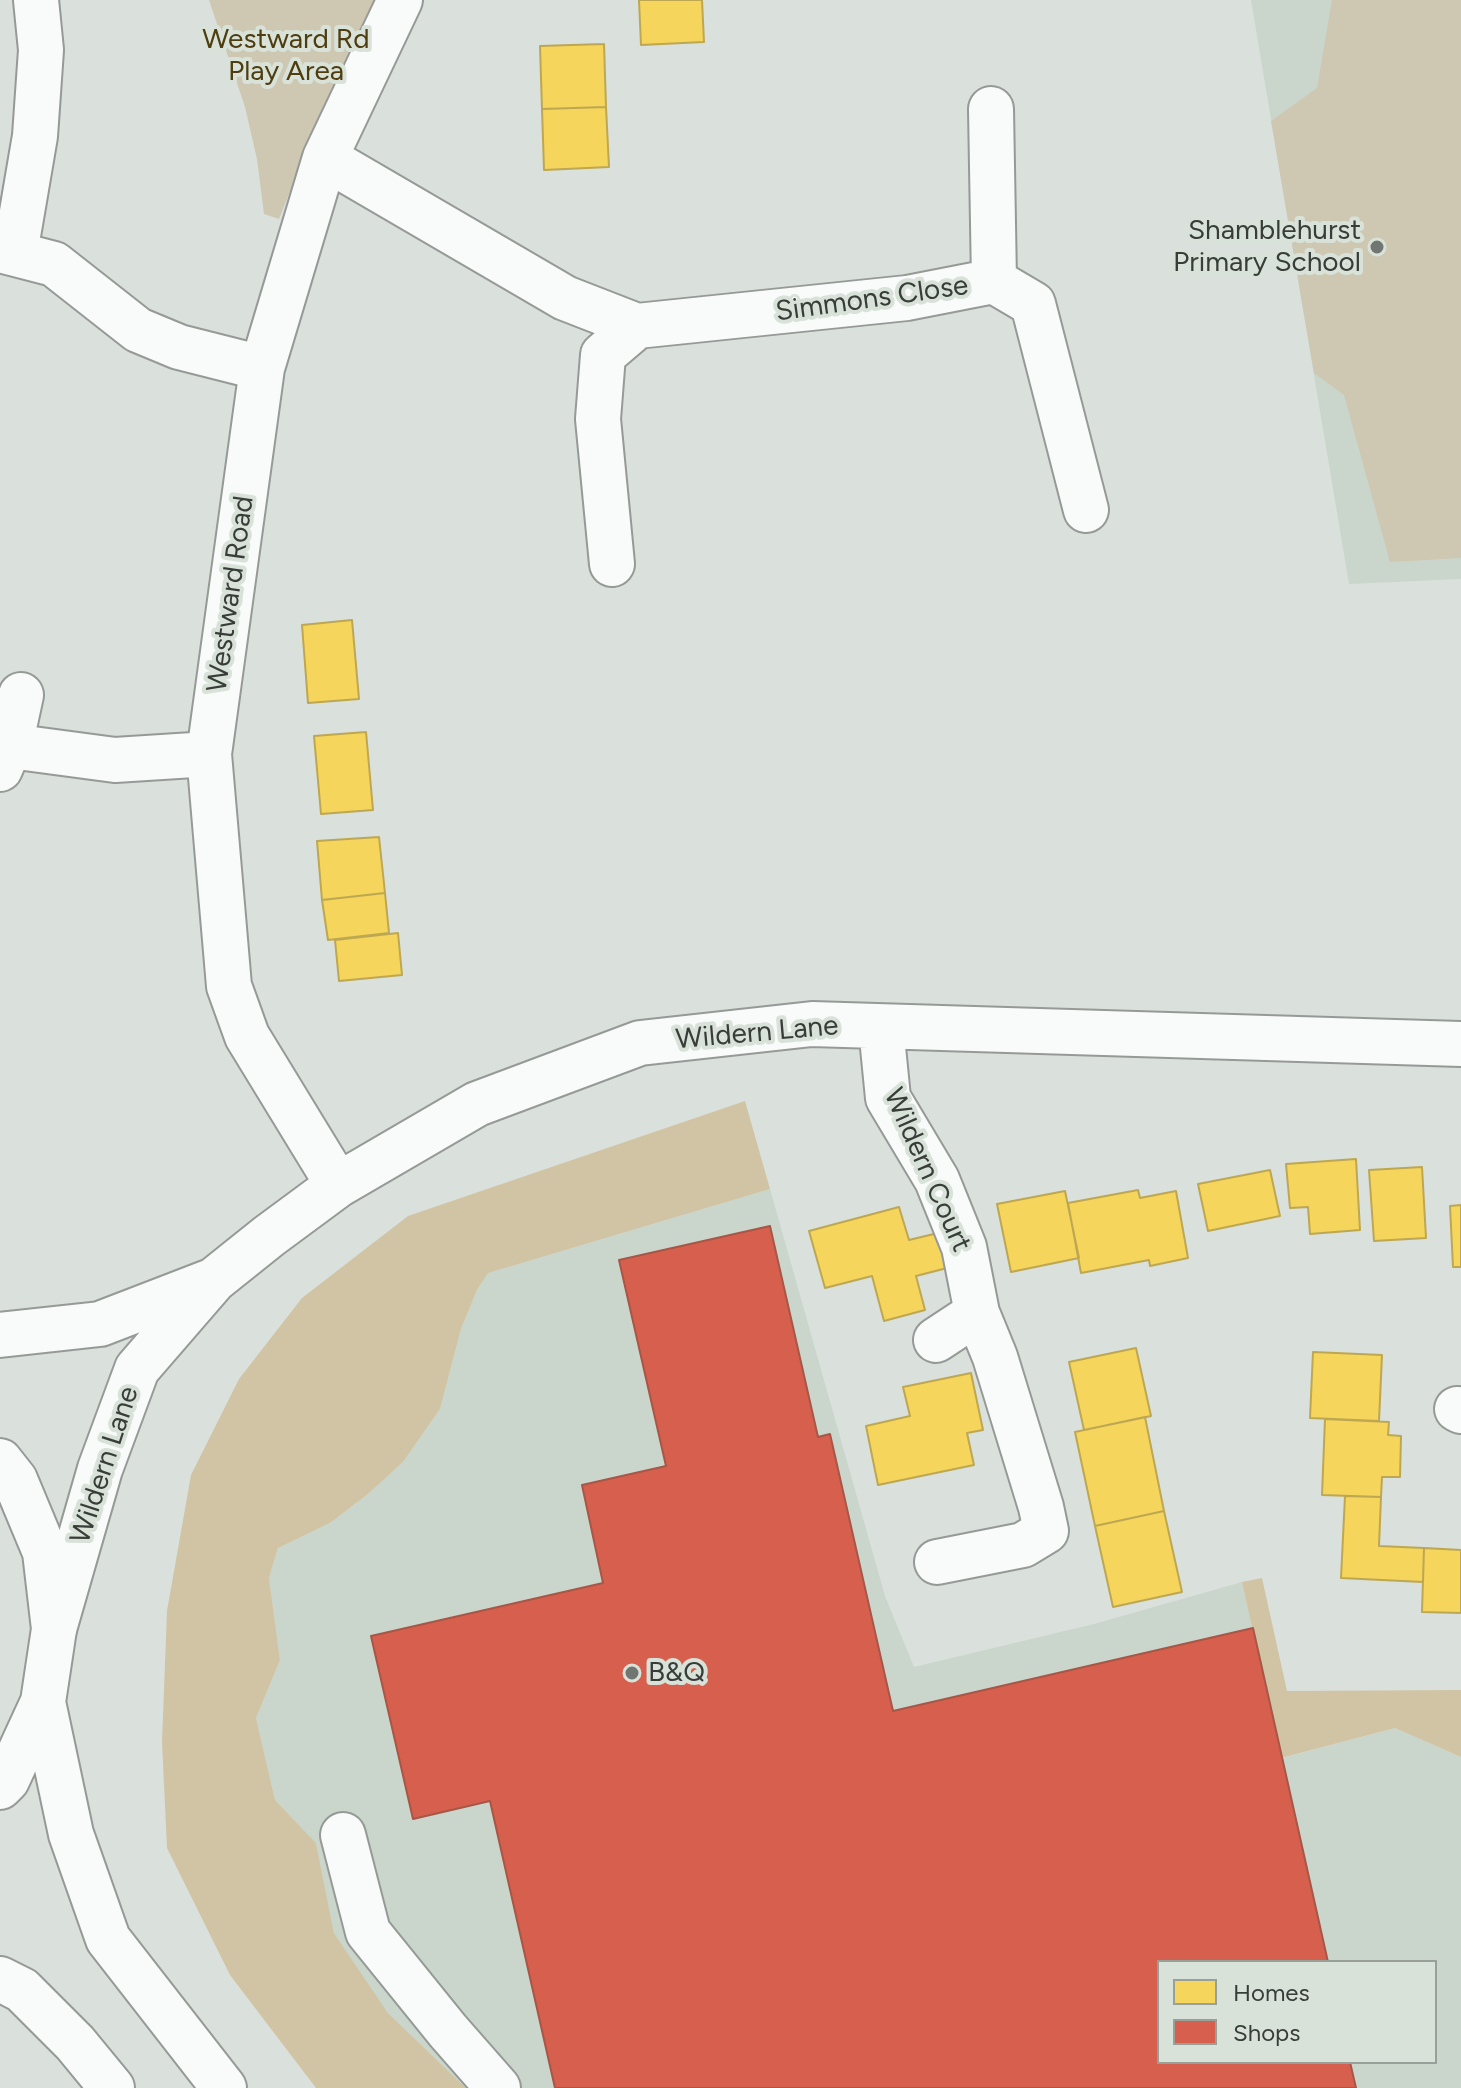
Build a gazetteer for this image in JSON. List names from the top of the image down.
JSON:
{
  "streets": {
    "street": [
      "Simmons Close",
      "Westward Road",
      "Wildern Lane",
      "Wildern Court"
    ]
  },
  "crossings": [
    ["Simmons Close", "Westward Road"],
    ["Westward Road", "Wildern Lane"],
    ["Wildern Lane", "Wildern Court"]
  ],
  "parks": ["Westward Rd Play Area"],
  "places": ["Shamblehurst Primary School", "B&Q"],
  "legend": ["Homes", "Shops"]
}
